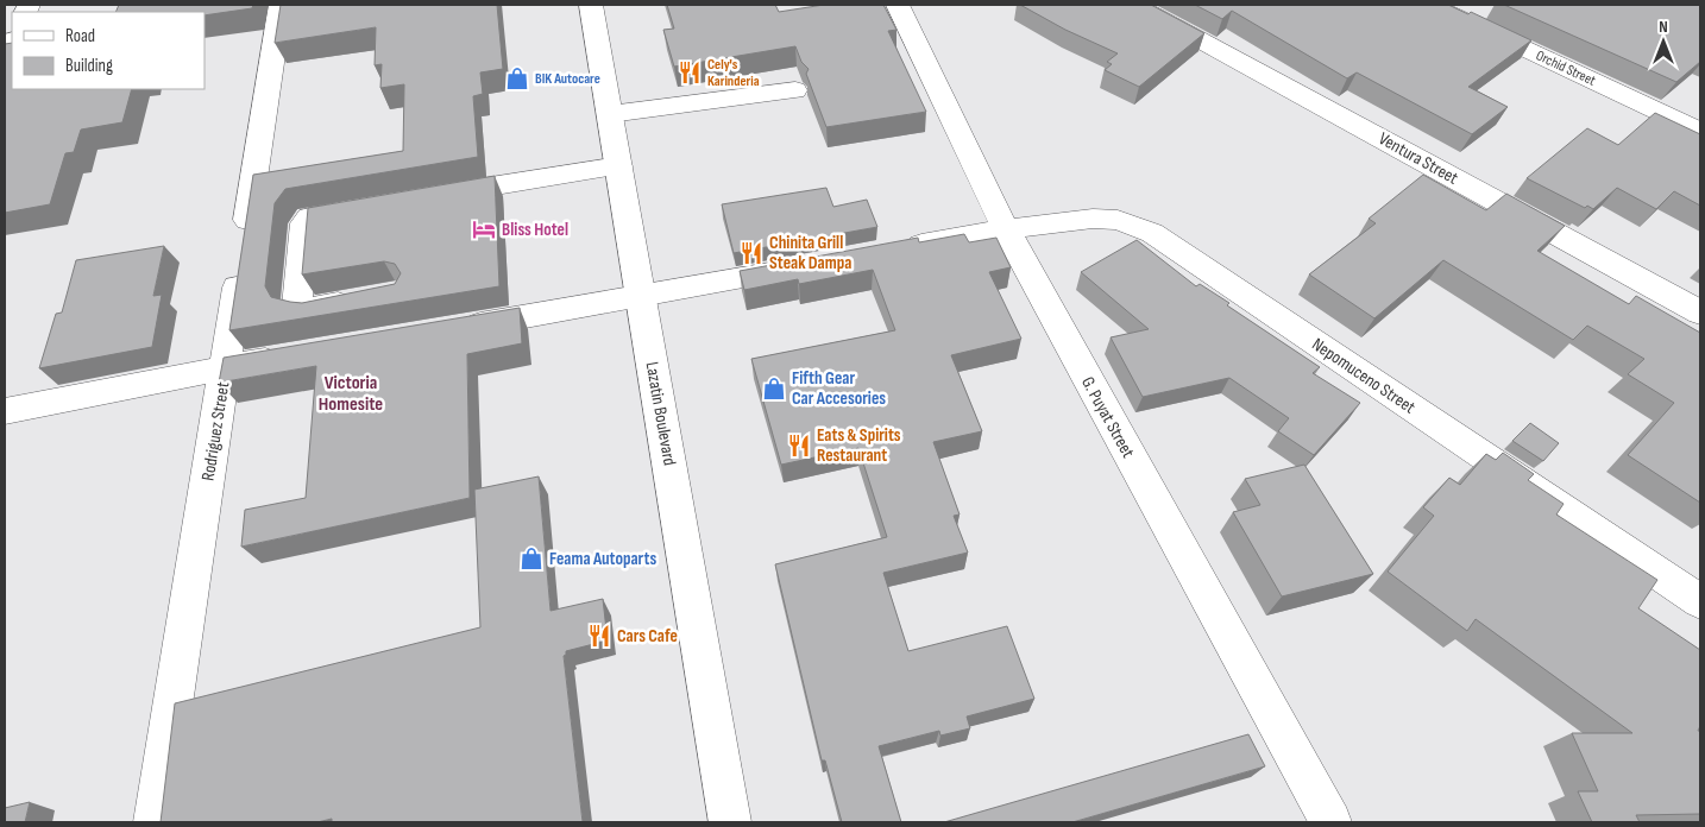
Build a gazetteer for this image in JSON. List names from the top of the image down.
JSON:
{
  "streets": {
    "street": [
      "Orchid Street",
      "Ventura Street",
      "Nepomuceno Street",
      "Lazatin Boulevard",
      "G. Puyat Street",
      "Rodriguez Street"
    ]
  },
  "crossings": [
    ["Nepomuceno Street", "G. Puyat Street"]
  ],
  "districts": ["Victoria Homesite"],
  "places": {
    "restaurant": [
      "Cely's Karinderia",
      "Chinita Grill Steak Dampa",
      "Eats & Spirits Restaurant",
      "Cars Cafe"
    ],
    "shop": ["BIK Autocare", "Fifth Gear Car Accesories", "Feama Autoparts"],
    "hotel": ["Bliss Hotel"]
  },
  "legend": ["Road", "Building"],
  "north": "top"
}
